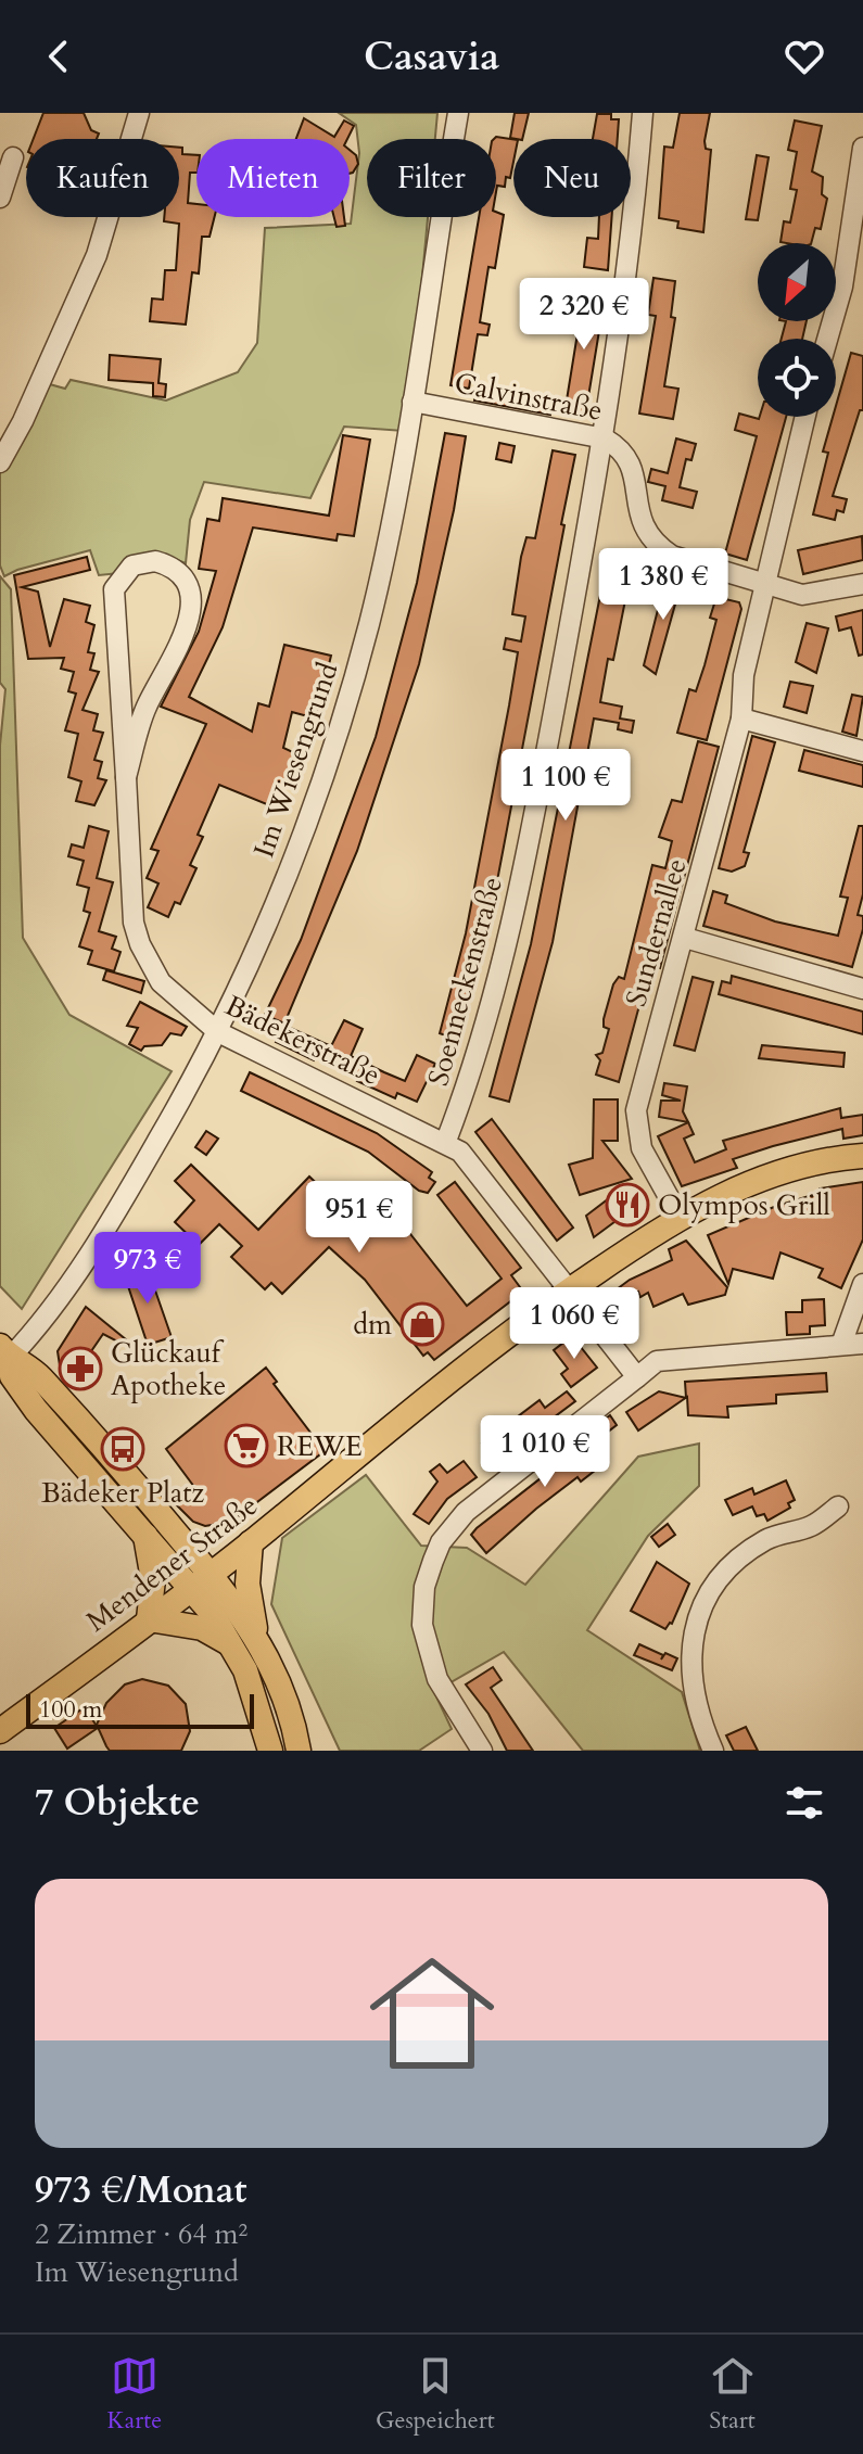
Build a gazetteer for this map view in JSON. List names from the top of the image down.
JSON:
{
  "streets": {
    "main road": ["Mendener Straße"],
    "street": [
      "Calvinstraße",
      "Im Wiesengrund",
      "Sundernallee",
      "Soenneckenstraße",
      "Bädekerstraße"
    ]
  },
  "crossings": [
    ["Calvinstraße", "Im Wiesengrund"],
    ["Calvinstraße", "Sundernallee"],
    ["Calvinstraße", "Soenneckenstraße"],
    ["Im Wiesengrund", "Bädekerstraße"],
    ["Sundernallee", "Mendener Straße"],
    ["Soenneckenstraße", "Bädekerstraße"],
    ["Bädekerstraße", "Mendener Straße"]
  ],
  "places": {
    "restaurant": ["Olympos Grill"],
    "shop": ["dm"],
    "pharmacy": ["Glückauf Apotheke"],
    "supermarket": ["REWE"],
    "bus stop": ["Bädeker Platz"]
  },
  "scale_bar": "100 m",
  "north": "bottom left",
  "page": {
    "header": "Casavia",
    "chip": [
      "Kaufen",
      "Mieten",
      "Filter",
      "Neu"
    ],
    "price": [
      "2 320 €",
      "1 380 €",
      "1 100 €",
      "951 €",
      "973 €",
      "1 060 €",
      "1 010 €"
    ],
    "scale": "100 m",
    "heading": "7 Objekte",
    "list": [
      {
        "name": "973 €/Monat",
        "note": "2 Zimmer · 64 m² · Im Wiesengrund"
      }
    ],
    "tabs": ["Karte", "Gespeichert", "Start"]
  }
}
